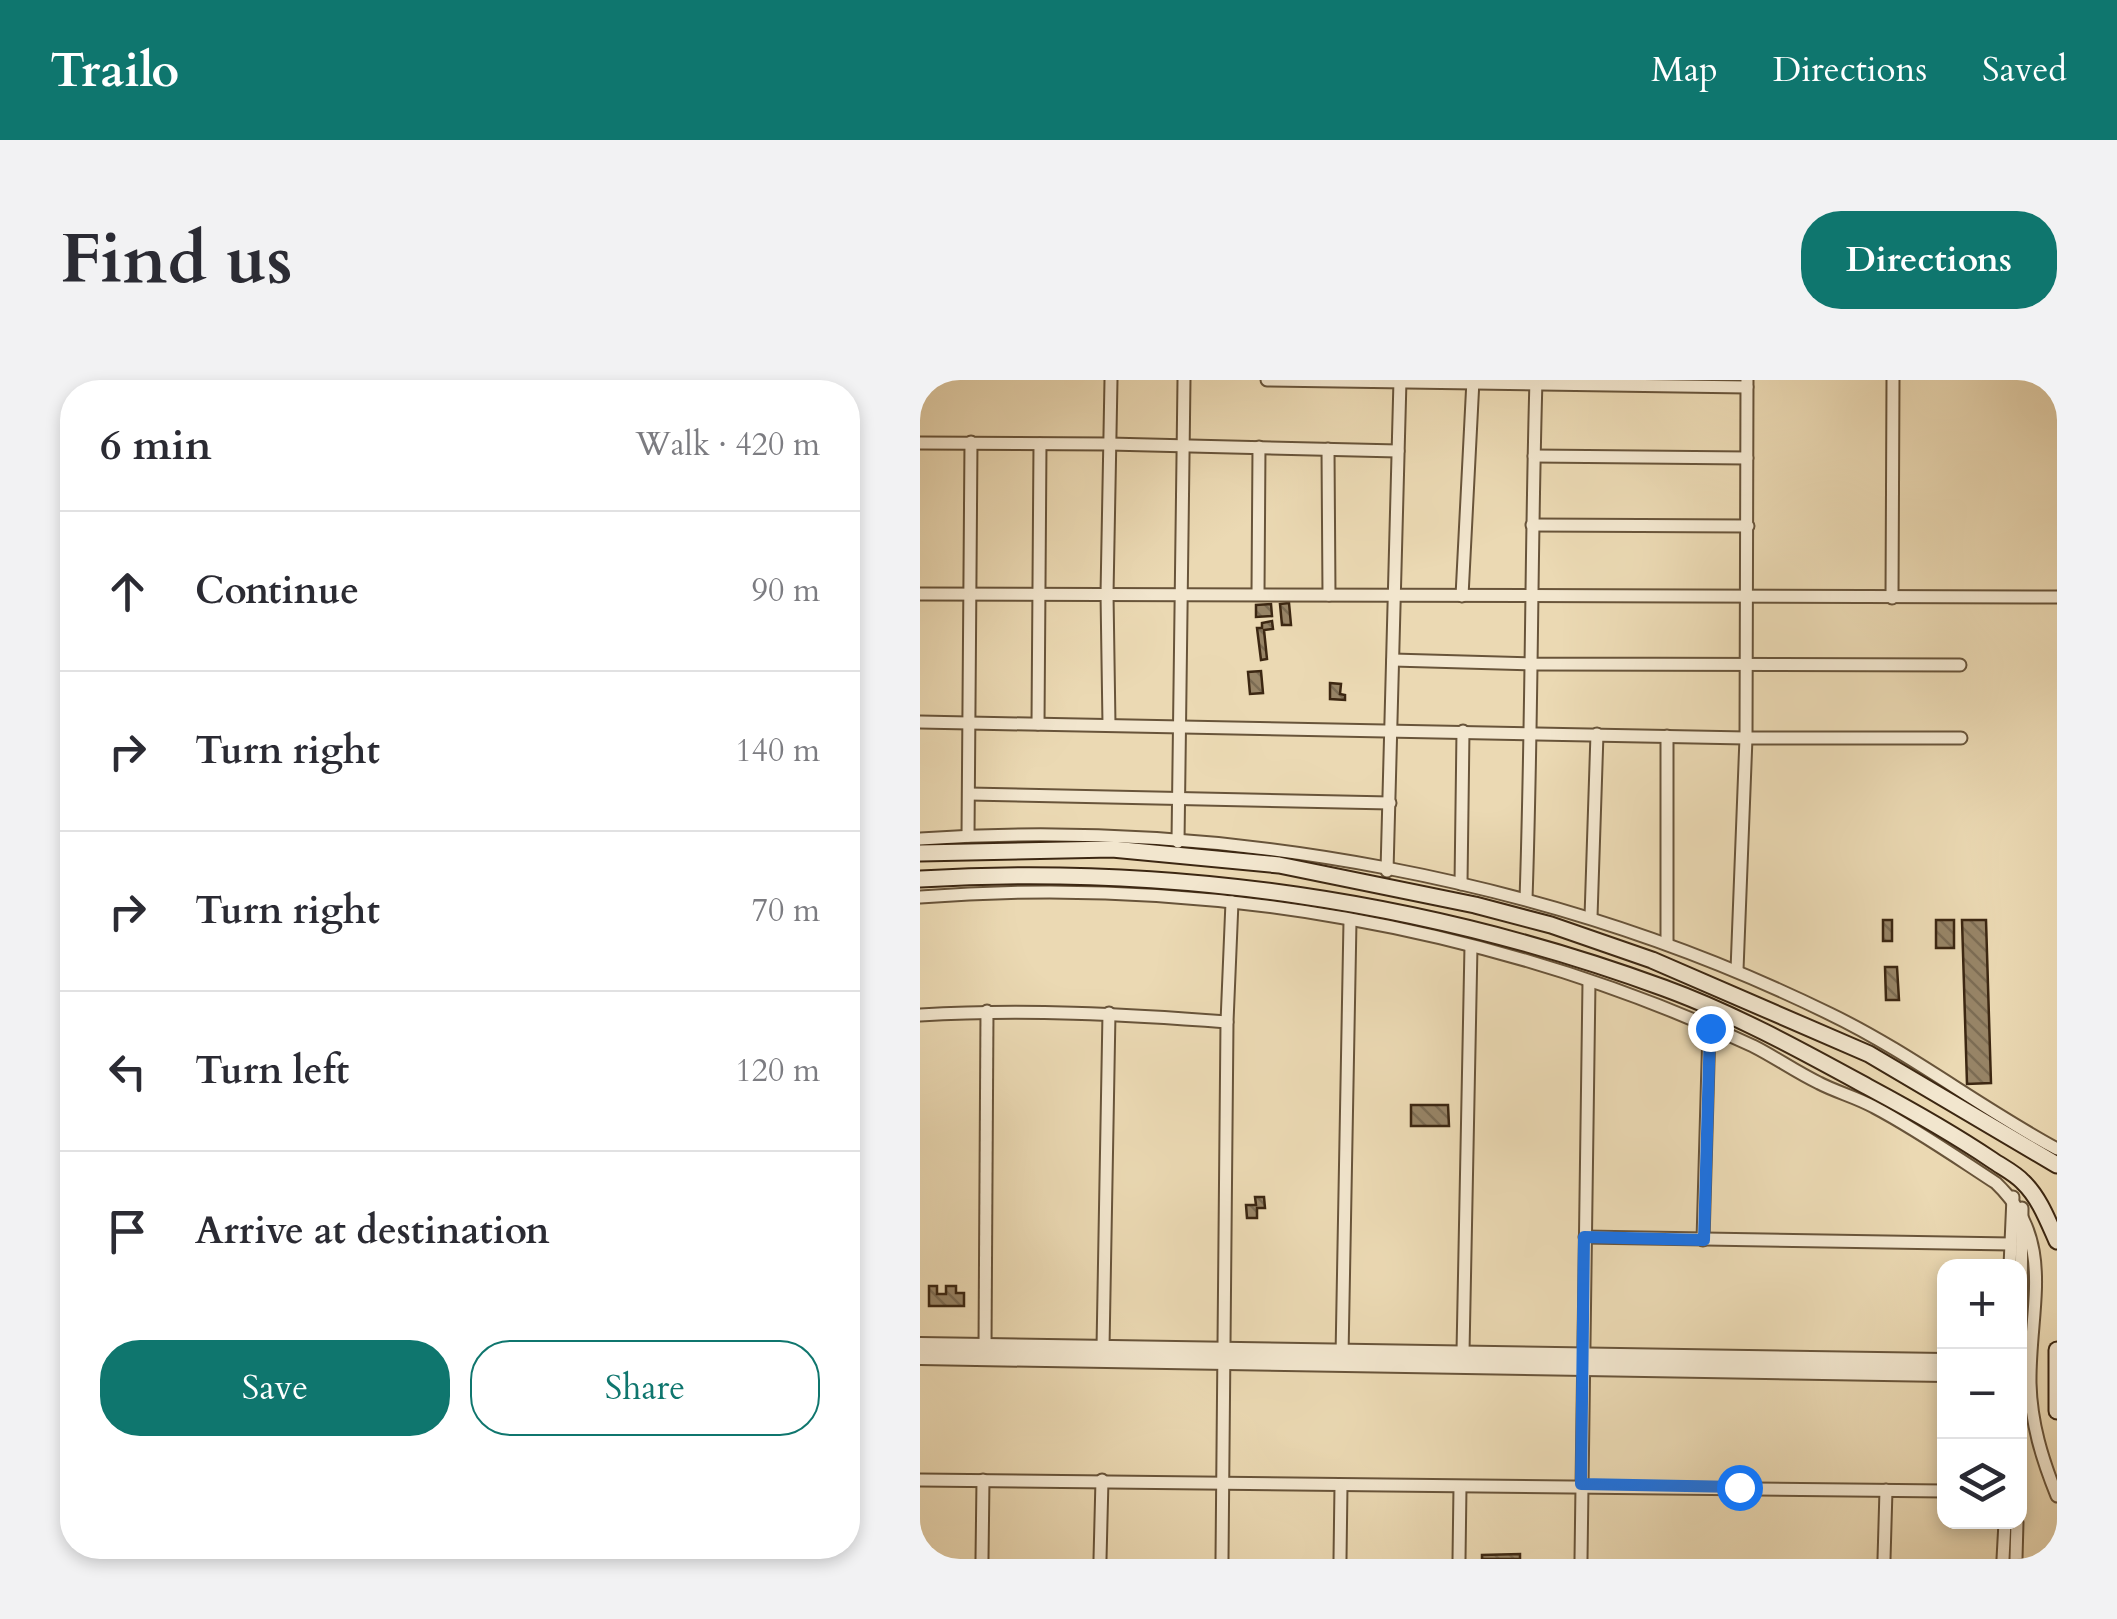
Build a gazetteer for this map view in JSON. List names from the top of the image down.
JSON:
{
  "page": {
    "header": "Trailo",
    "nav": ["Map", "Directions", "Saved"],
    "buttons": [
      "Directions",
      ["Save", "Share"]
    ],
    "title": "Find us",
    "heading": ["6 min", "Walk · 420 m"],
    "list": [
      ["Continue", "90 m"],
      ["Turn right", "140 m"],
      ["Turn right", "70 m"],
      ["Turn left", "120 m"],
      "Arrive at destination"
    ],
    "map_buttons": ["+", "−"]
  }
}
